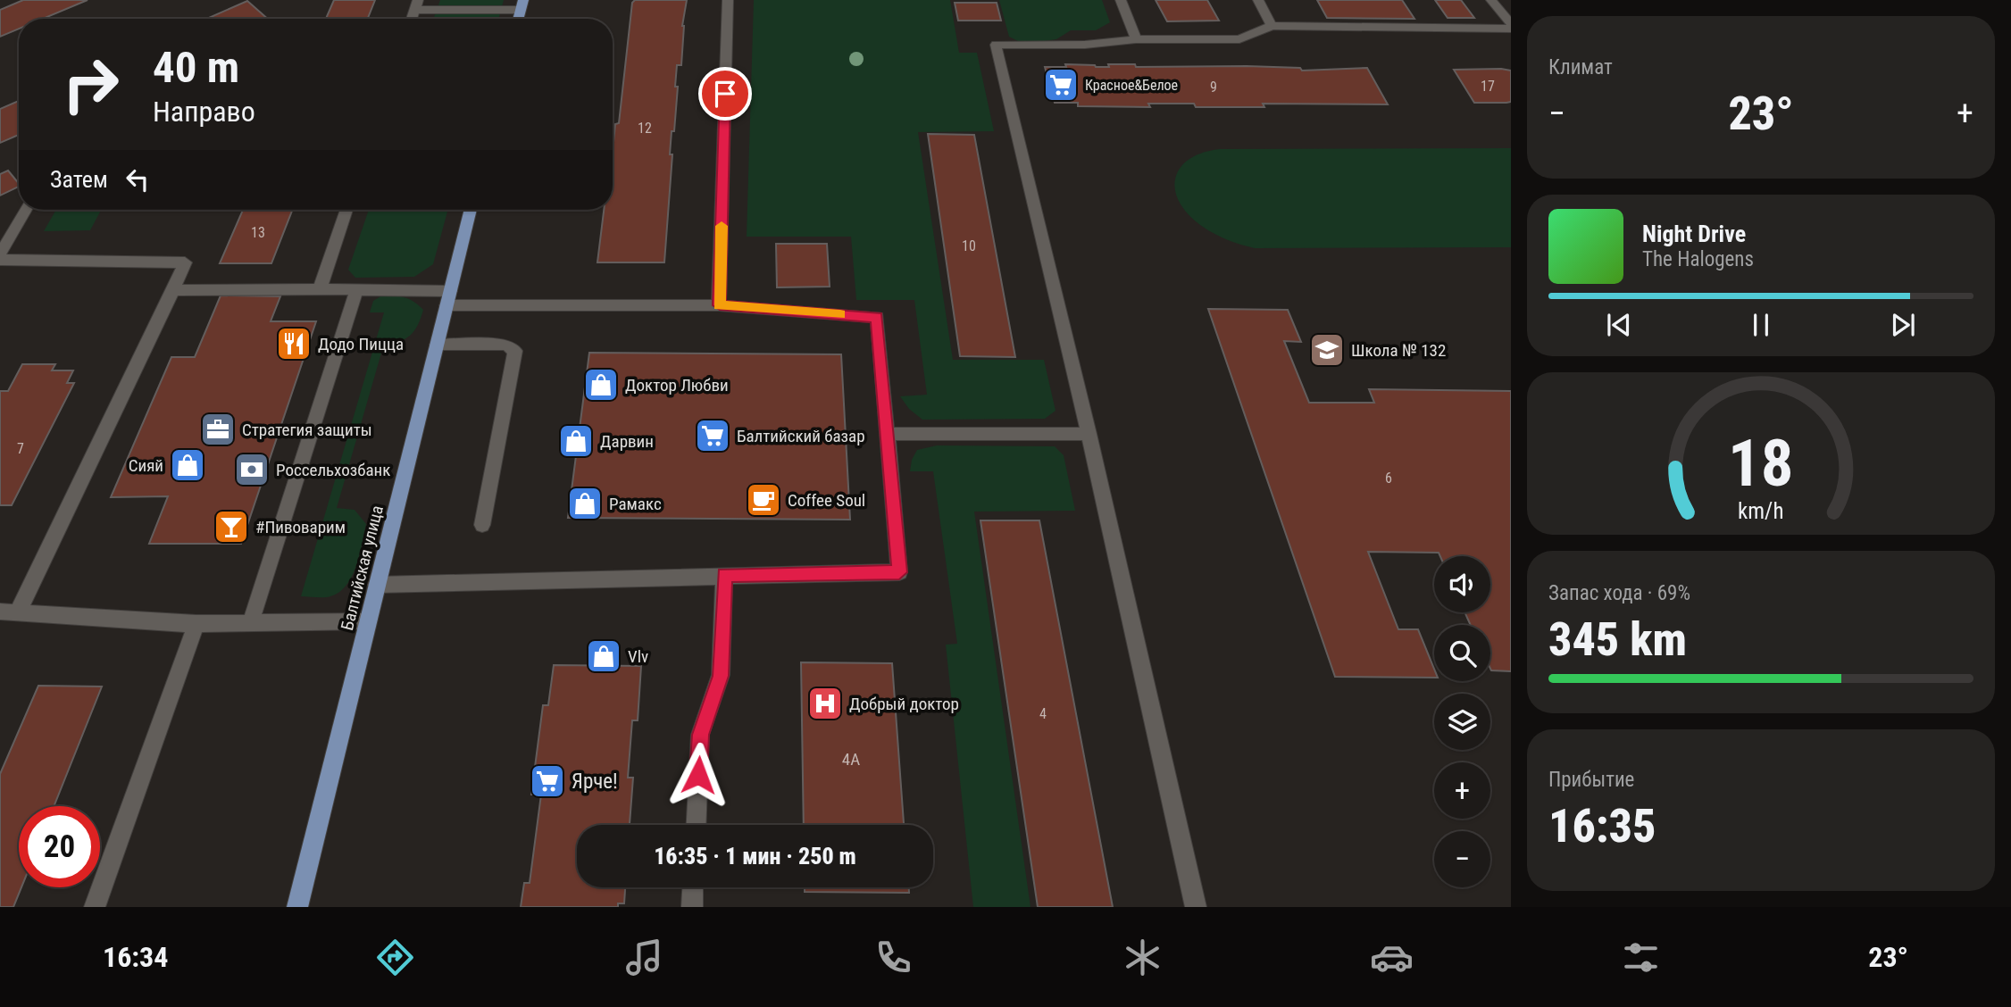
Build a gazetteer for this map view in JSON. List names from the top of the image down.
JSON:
{
  "streets": {
    "main road": ["Балтийская улица"]
  },
  "places": {
    "supermarket": ["Красное&Белое", "Балтийский базар", "Ярче!"],
    "restaurant": ["Додо Пицца"],
    "school or university": ["Школа № 132"],
    "shop": [
      "Доктор Любви",
      "Дарвин",
      "Сияй",
      "Рамакс",
      "Vlv"
    ],
    "office": ["Стратегия защиты"],
    "bank": ["Россельхозбанк"],
    "cafe": ["Coffee Soul"],
    "bar": ["#Пивоварим"],
    "hospital": ["Добрый доктор"]
  },
  "house_numbers": [
    "17",
    "9",
    "12",
    "13",
    "10",
    "7",
    "6",
    "4",
    "4А"
  ],
  "page": {
    "tile": [
      "Климат",
      ["Запас хода · 69%", "345 km"],
      ["Прибытие", "16:35"]
    ],
    "turn": ["40 m", "Направо"],
    "heat": ["−", "23°", "+"],
    "then": "Затем",
    "song": ["Night Drive", "The Halogens"],
    "map_buttons": ["+", "−"],
    "limit": "20",
    "trip": "16:35 · 1 мин · 250 m",
    "tabs": ["16:34", "23°"],
    "gauge": ["18", "km/h"]
  }
}
